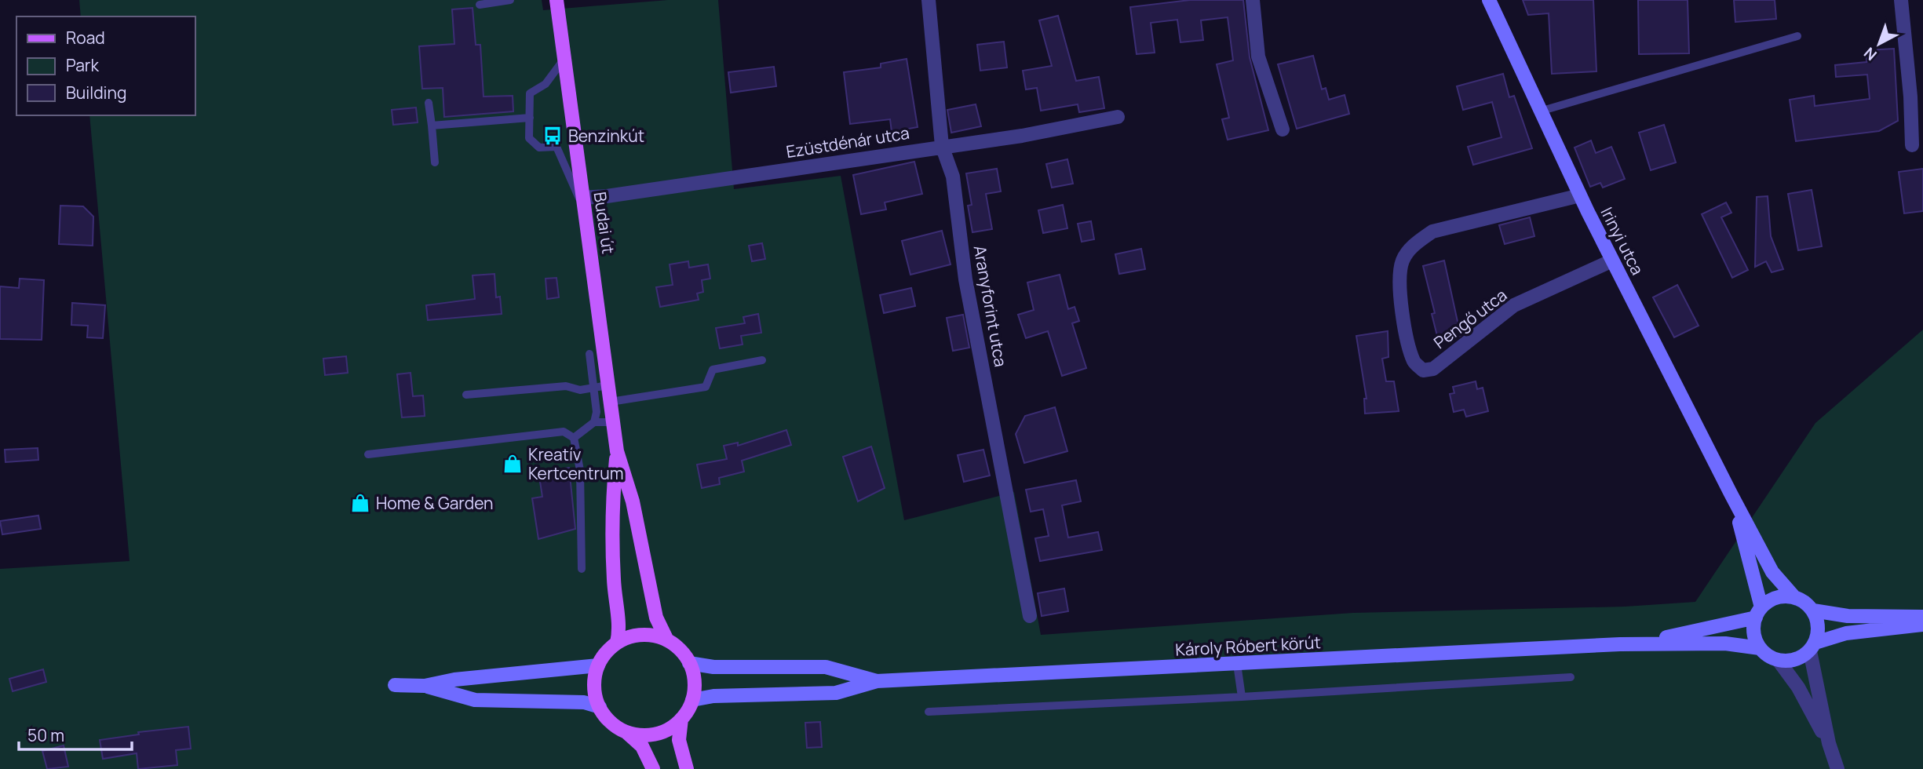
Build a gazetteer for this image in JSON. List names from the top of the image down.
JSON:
{
  "streets": {
    "main road": ["Budai út"],
    "street": [
      "Ezüstdénár utca",
      "Irinyi utca",
      "Aranyforint utca",
      "Pengő utca",
      "Károly Róbert körút"
    ]
  },
  "crossings": [
    ["Ezüstdénár utca", "Budai út"],
    ["Ezüstdénár utca", "Aranyforint utca"],
    ["Budai út", "Károly Róbert körút"],
    ["Irinyi utca", "Pengő utca"],
    ["Irinyi utca", "Károly Róbert körút"]
  ],
  "places": {
    "bus stop": ["Benzinkút"],
    "shop": ["Kreatív Kertcentrum", "Home & Garden"]
  },
  "legend": ["Road", "Park", "Building"],
  "scale_bar": "50 m",
  "north": "bottom left"
}
